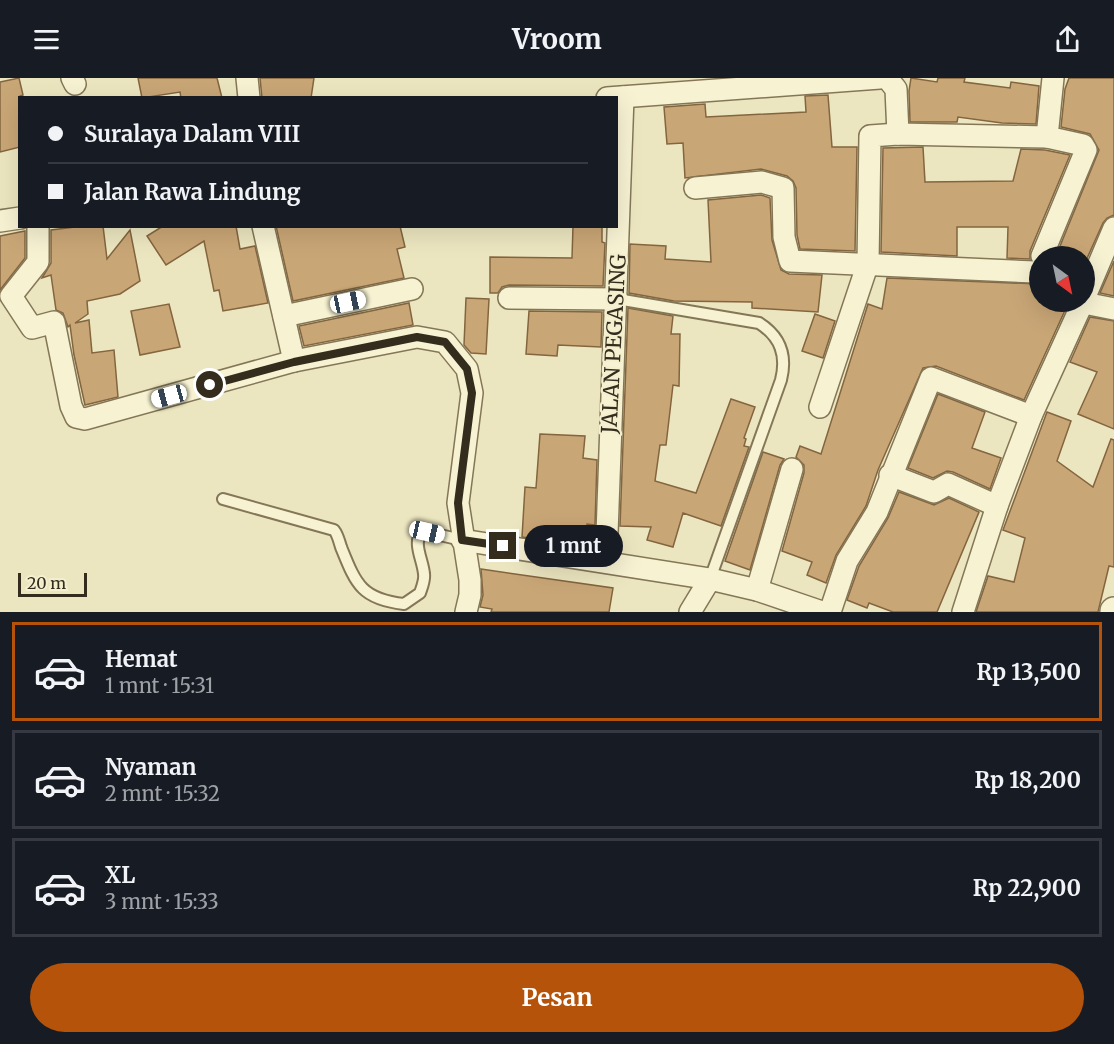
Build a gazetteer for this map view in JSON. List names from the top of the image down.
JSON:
{
  "streets": {
    "street": ["JALAN PEGASING"]
  },
  "scale_bar": "20 m",
  "north": "bottom right",
  "page": {
    "header": "Vroom",
    "banner": ["Suralaya Dalam VIII", "Jalan Rawa Lindung"],
    "bubble": "1 mnt",
    "scale": "20 m",
    "list": [
      {
        "name": "Hemat",
        "note": "1 mnt · 15:31",
        "value": "Rp 13,500"
      },
      {
        "name": "Nyaman",
        "note": "2 mnt · 15:32",
        "value": "Rp 18,200"
      },
      {
        "name": "XL",
        "note": "3 mnt · 15:33",
        "value": "Rp 22,900"
      }
    ],
    "buttons": "Pesan"
  }
}
